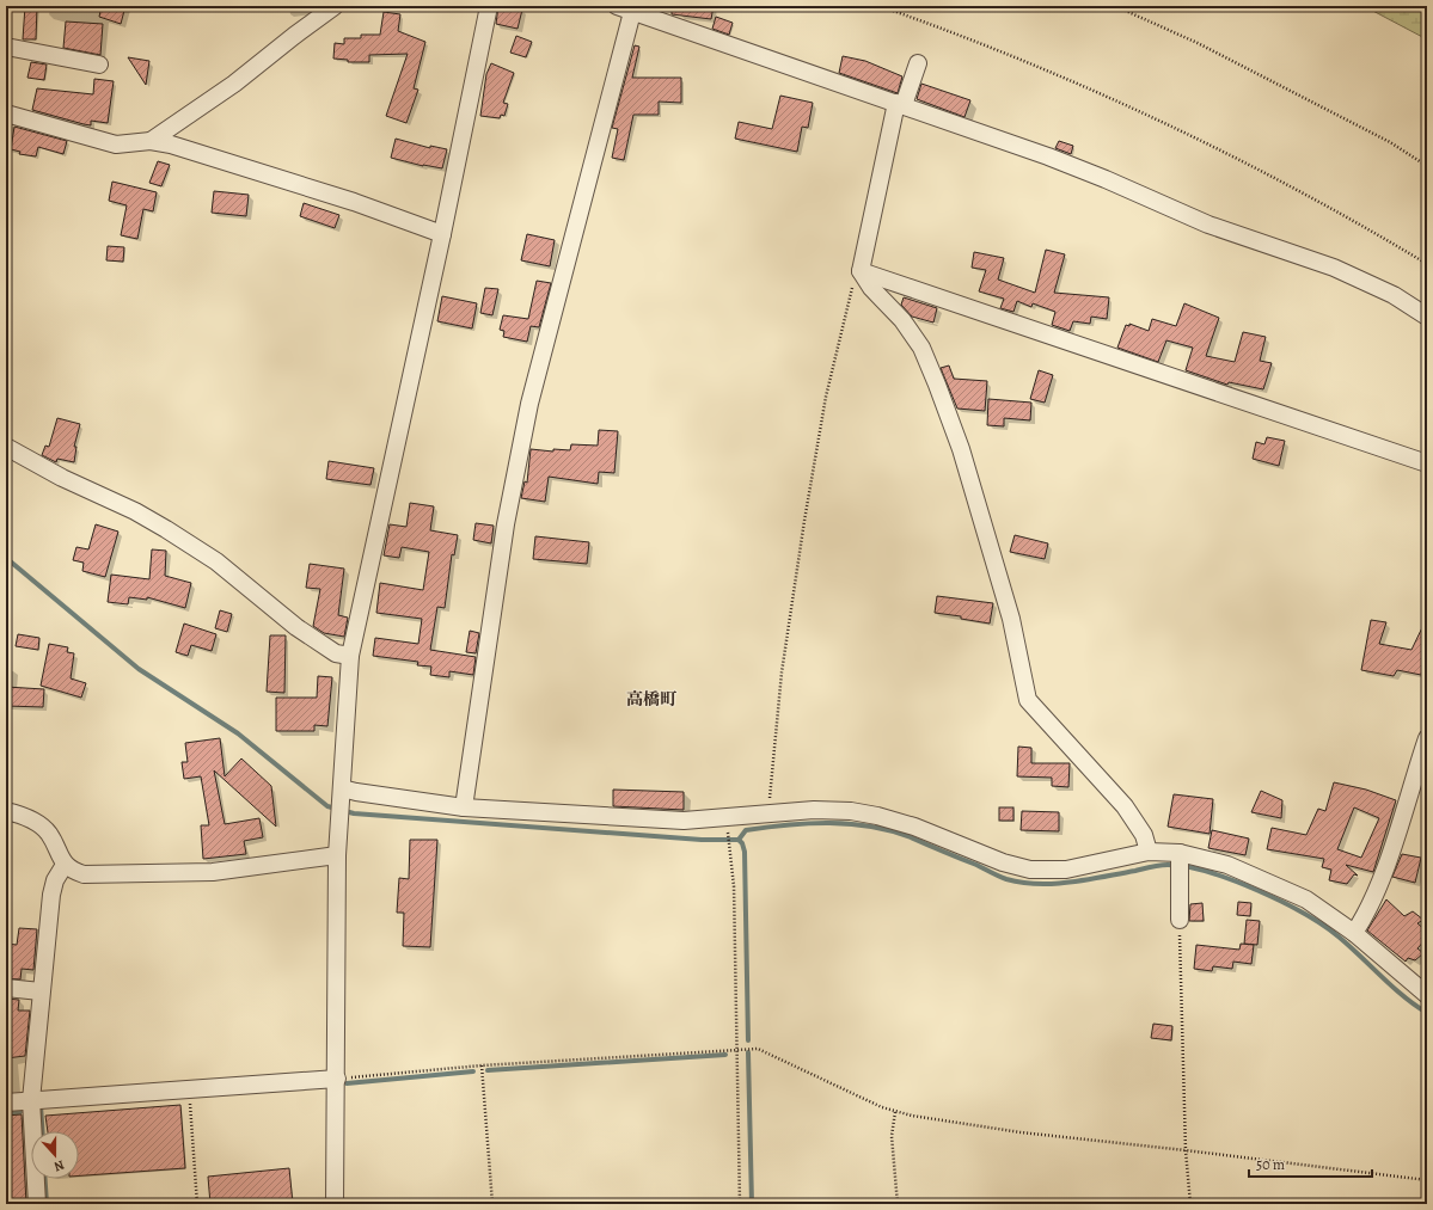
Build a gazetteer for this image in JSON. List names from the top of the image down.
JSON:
{
  "districts": ["高橋町"],
  "scale_bar": "50 m",
  "north": "bottom"
}
